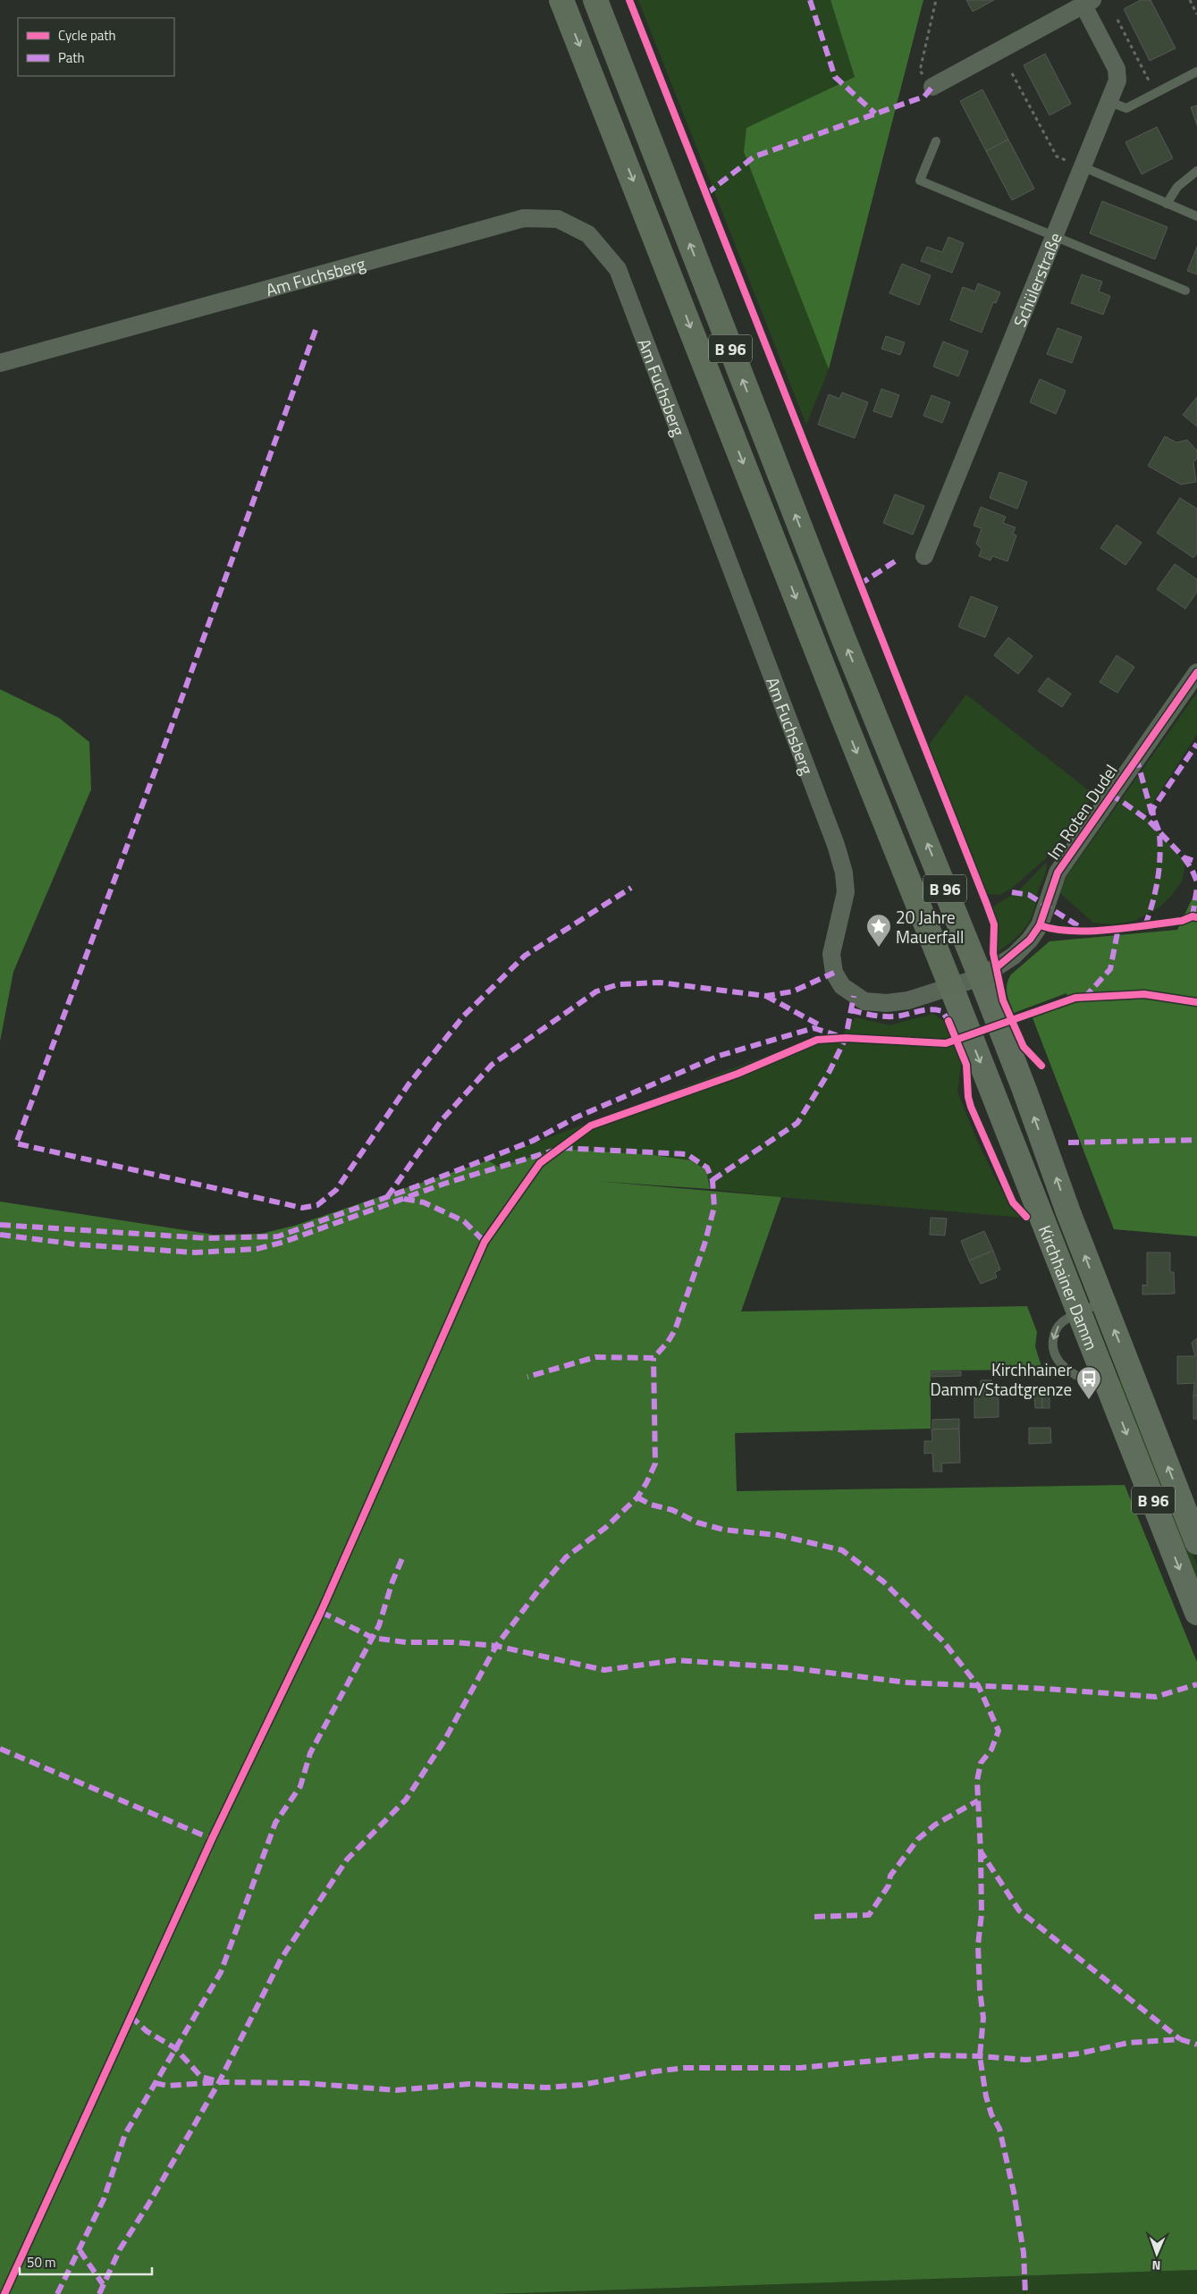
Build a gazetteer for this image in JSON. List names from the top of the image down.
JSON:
{
  "streets": {
    "highway": ["B 96"],
    "main road": ["Kirchhainer Damm"],
    "street": ["Am Fuchsberg", "Schülerstraße", "Im Roten Dudel"]
  },
  "crossings": [
    ["Am Fuchsberg", "B 96"],
    ["Am Fuchsberg", "Im Roten Dudel"],
    ["Am Fuchsberg", "Kirchhainer Damm"],
    ["B 96", "Im Roten Dudel"],
    ["B 96", "Kirchhainer Damm"],
    ["Im Roten Dudel", "Kirchhainer Damm"]
  ],
  "places": {
    "place": ["20 Jahre Mauerfall"],
    "bus stop": ["Kirchhainer Damm/Stadtgrenze"]
  },
  "legend": ["Cycle path", "Path"],
  "scale_bar": "50 m",
  "north": "bottom"
}
